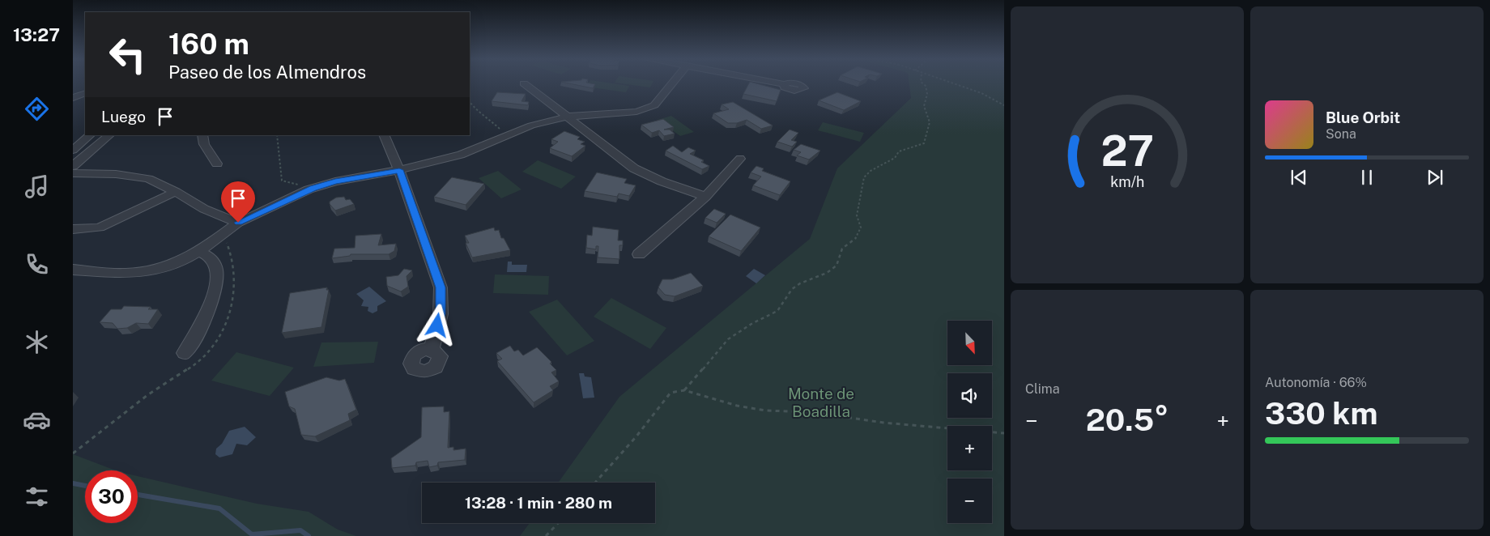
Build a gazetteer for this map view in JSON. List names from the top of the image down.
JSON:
{
  "parks": ["Monte de Boadilla"],
  "north": "bottom right",
  "page": {
    "tabs": "13:27",
    "turn": ["160 m", "Paseo de los Almendros"],
    "then": "Luego",
    "song": ["Blue Orbit", "Sona"],
    "tile": [
      "Clima",
      ["Autonomía · 66%", "330 km"]
    ],
    "map_buttons": ["+", "−"],
    "heat": ["−", "20.5°", "+"],
    "limit": "30",
    "trip": "13:28 · 1 min · 280 m",
    "gauge": ["27", "km/h"]
  }
}
